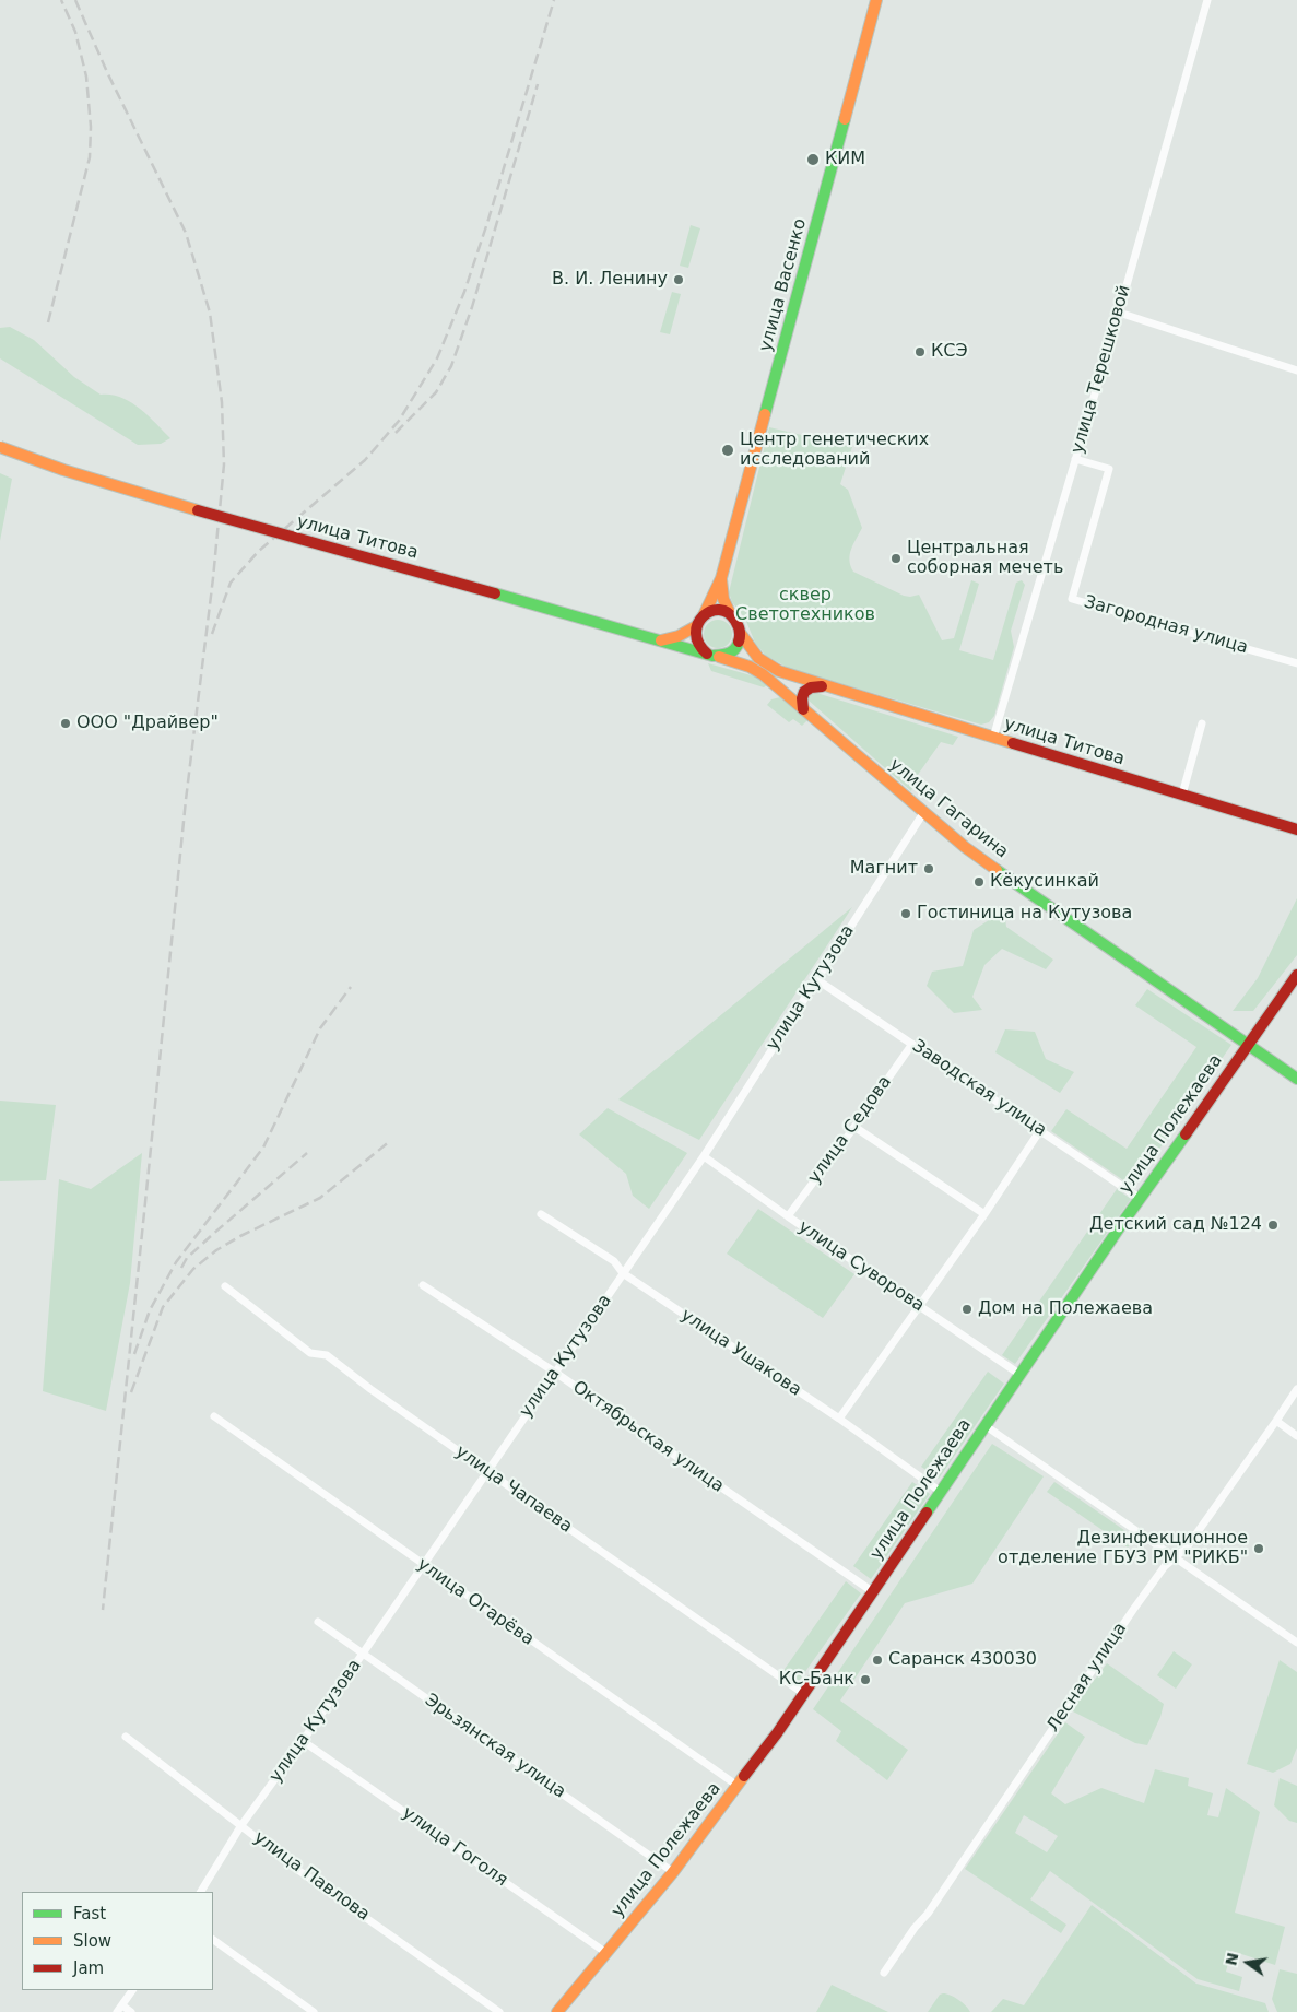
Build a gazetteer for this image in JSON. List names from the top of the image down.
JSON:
{
  "streets": {
    "main road": [
      "улица Васенко",
      "улица Титова",
      "улица Гагарина",
      "улица Полежаева"
    ],
    "street": [
      "улица Терешковой",
      "Загородная улица",
      "улица Кутузова",
      "Заводская улица",
      "улица Седова",
      "улица Суворова",
      "улица Ушакова",
      "Октябрьская улица",
      "улица Чапаева",
      "улица Огарёва",
      "Лесная улица",
      "Эрьзянская улица",
      "улица Гоголя",
      "улица Павлова"
    ]
  },
  "crossings": [
    ["улица Васенко", "улица Титова"],
    ["улица Васенко", "улица Гагарина"],
    ["улица Терешковой", "улица Титова"],
    ["улица Терешковой", "Загородная улица"],
    ["улица Титова", "улица Гагарина"],
    ["улица Гагарина", "улица Кутузова"],
    ["улица Гагарина", "улица Полежаева"],
    ["улица Кутузова", "Заводская улица"],
    ["улица Кутузова", "улица Суворова"],
    ["улица Кутузова", "улица Ушакова"],
    ["улица Кутузова", "Октябрьская улица"],
    ["улица Кутузова", "улица Чапаева"],
    ["улица Кутузова", "улица Огарёва"],
    ["улица Кутузова", "Эрьзянская улица"],
    ["улица Кутузова", "улица Гоголя"],
    ["улица Кутузова", "улица Павлова"],
    ["Заводская улица", "улица Полежаева"],
    ["Заводская улица", "улица Седова"],
    ["улица Полежаева", "улица Суворова"],
    ["улица Полежаева", "улица Ушакова"],
    ["улица Полежаева", "Октябрьская улица"],
    ["улица Полежаева", "улица Чапаева"],
    ["улица Полежаева", "улица Огарёва"],
    ["улица Полежаева", "Эрьзянская улица"],
    ["улица Полежаева", "улица Гоголя"],
    ["улица Седова", "улица Суворова"]
  ],
  "parks": ["сквер Светотехников"],
  "places": [
    "КИМ",
    "В. И. Ленину",
    "КСЭ",
    "Центр генетических исследований",
    "Центральная соборная мечеть",
    "ООО \"Драйвер\"",
    "Магнит",
    "Кёкусинкай",
    "Гостиница на Кутузова",
    "Детский сад №124",
    "Дом на Полежаева",
    "Дезинфекционное отделение ГБУЗ РМ \"РИКБ\"",
    "Саранск 430030",
    "КС-Банк"
  ],
  "legend": ["Fast", "Slow", "Jam"],
  "north": "left"
}
